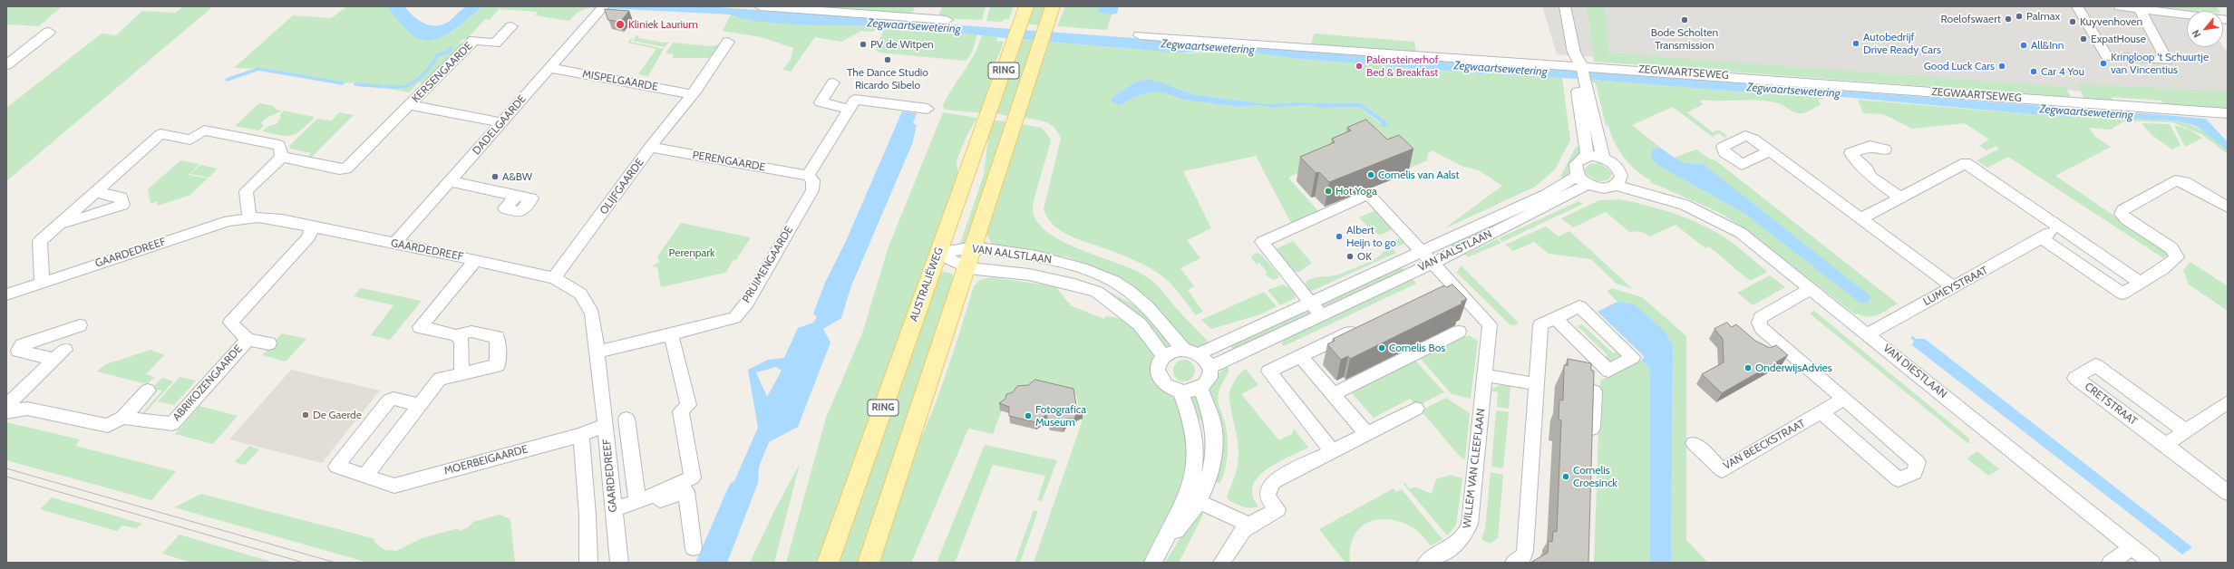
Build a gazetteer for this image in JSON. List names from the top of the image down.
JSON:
{
  "streets": {
    "main road": ["RING", "AUSTRALIËWEG"],
    "street": [
      "KERSENGAARDE",
      "ZEGWAARTSEWEG",
      "MISPELGAARDE",
      "DADELGAARDE",
      "PERENGAARDE",
      "OLIJFGAARDE",
      "GAARDEDREEF",
      "VAN AALSTLAAN",
      "PRUIMENGAARDE",
      "LUMEYSTRAAT",
      "VAN DIESTLAAN",
      "ABRIKOZENGAARDE",
      "CRETSTRAAT",
      "VAN BEECKSTRAAT",
      "MOERBEIGAARDE",
      "WILLEM VAN CLEEFLAAN"
    ]
  },
  "crossings": [
    ["RING", "VAN AALSTLAAN"],
    ["KERSENGAARDE", "DADELGAARDE"],
    ["MISPELGAARDE", "DADELGAARDE"],
    ["MISPELGAARDE", "OLIJFGAARDE"],
    ["DADELGAARDE", "GAARDEDREEF"],
    ["PERENGAARDE", "OLIJFGAARDE"],
    ["PERENGAARDE", "PRUIMENGAARDE"],
    ["OLIJFGAARDE", "GAARDEDREEF"],
    ["GAARDEDREEF", "PRUIMENGAARDE"],
    ["GAARDEDREEF", "ABRIKOZENGAARDE"],
    ["GAARDEDREEF", "MOERBEIGAARDE"],
    ["VAN AALSTLAAN", "AUSTRALIËWEG"],
    ["VAN AALSTLAAN", "VAN DIESTLAAN"],
    ["VAN AALSTLAAN", "WILLEM VAN CLEEFLAAN"],
    ["LUMEYSTRAAT", "VAN DIESTLAAN"]
  ],
  "water": ["Zegwaartsewetering"],
  "parks": ["Perenpark"],
  "places": [
    "Palmax",
    "Roelofswaert",
    "Bode Scholten Transmission",
    "Kuyvenhoven",
    "Kliniek Laurium",
    "ExpatHouse",
    "Autobedrijf Drive Ready Cars",
    "PV de Witpen",
    "All&Inn",
    "The Dance Studio Ricardo Sibelo",
    "Kringloop 't Schuurtje van Vincentius",
    "Palensteinerhof Bed & Breakfast",
    "Good Luck Cars",
    "Car 4 You",
    "Cornelis van Aalst",
    "A&BW",
    "Hot Yoga",
    "Albert Heijn to go",
    "OK",
    "Cornelis Bos",
    "OnderwijsAdvies",
    "De Gaerde",
    "Fotografica Museum",
    "Cornelis Croesinck"
  ],
  "north": "bottom left"
}
